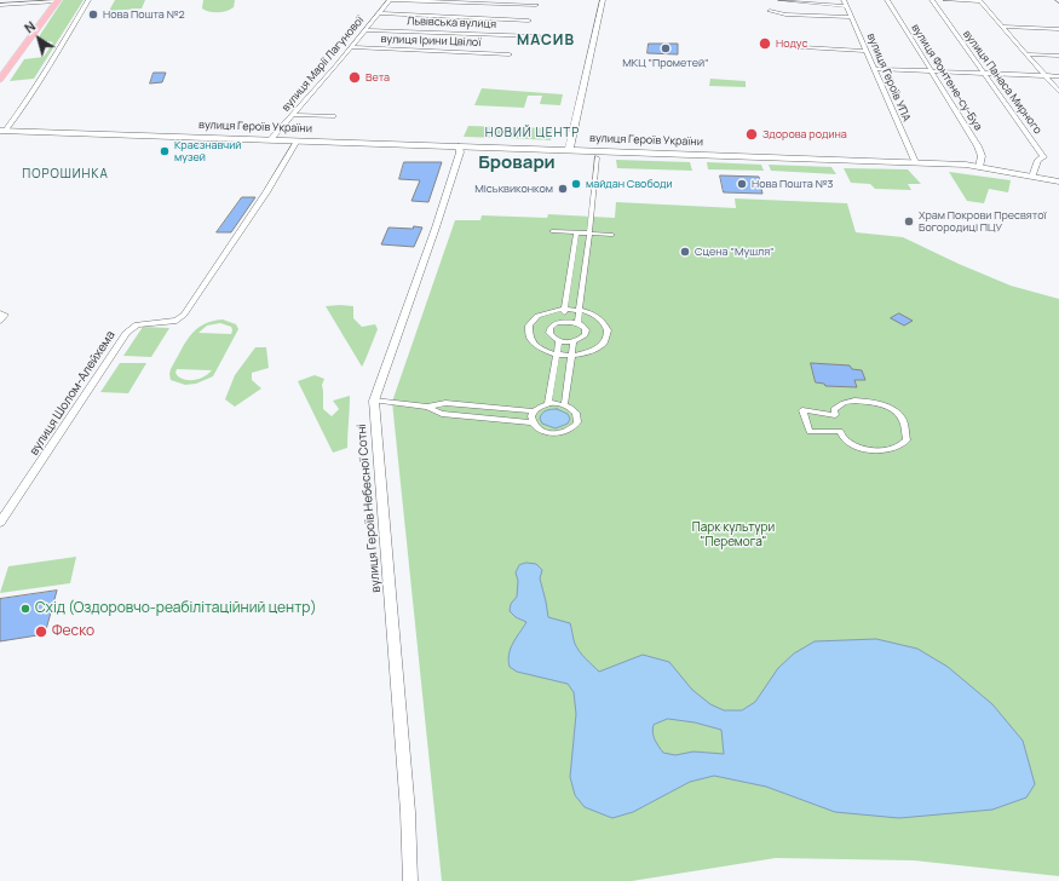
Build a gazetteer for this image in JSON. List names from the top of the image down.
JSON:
{
  "streets": {
    "main road": ["вулиця Героїв України"],
    "street": [
      "Львівська вулиця",
      "вулиця Ірини Цвілої",
      "вулиця Марії Лагунової",
      "вулиця Героїв УПА",
      "вулиця Фонтене-су-Буа",
      "вулиця Панаса Мирного",
      "вулиця Шолом-Алейхема",
      "вулиця Героїв Небесної Сотні"
    ]
  },
  "crossings": [
    ["Львівська вулиця", "вулиця Марії Лагунової"],
    ["вулиця Ірини Цвілої", "вулиця Марії Лагунової"],
    ["вулиця Марії Лагунової", "вулиця Героїв України"],
    ["вулиця Героїв УПА", "вулиця Героїв України"],
    ["вулиця Фонтене-су-Буа", "вулиця Героїв України"],
    ["вулиця Панаса Мирного", "вулиця Героїв України"],
    ["вулиця Героїв України", "вулиця Шолом-Алейхема"],
    ["вулиця Героїв України", "вулиця Героїв Небесної Сотні"]
  ],
  "districts": [
    "МАСИВ",
    "НОВИЙ ЦЕНТР",
    "Бровари",
    "ПОРОШИНКА"
  ],
  "parks": ["Парк культури \"Перемога\""],
  "places": [
    "Нова Пошта №2",
    "Нодус",
    "МКЦ \"Прометей\"",
    "Вета",
    "Здорова родина",
    "Краєзнавчий музей",
    "майдан Свободи",
    "Нова Пошта №3",
    "Міськвиконком",
    "Храм Покрови Пресвятої Богородиці ПЦУ",
    "Сцена \"Мушля\"",
    "Схід (Оздоровчо-реабілітаційний центр)",
    "Феско"
  ],
  "north": "top left"
}
